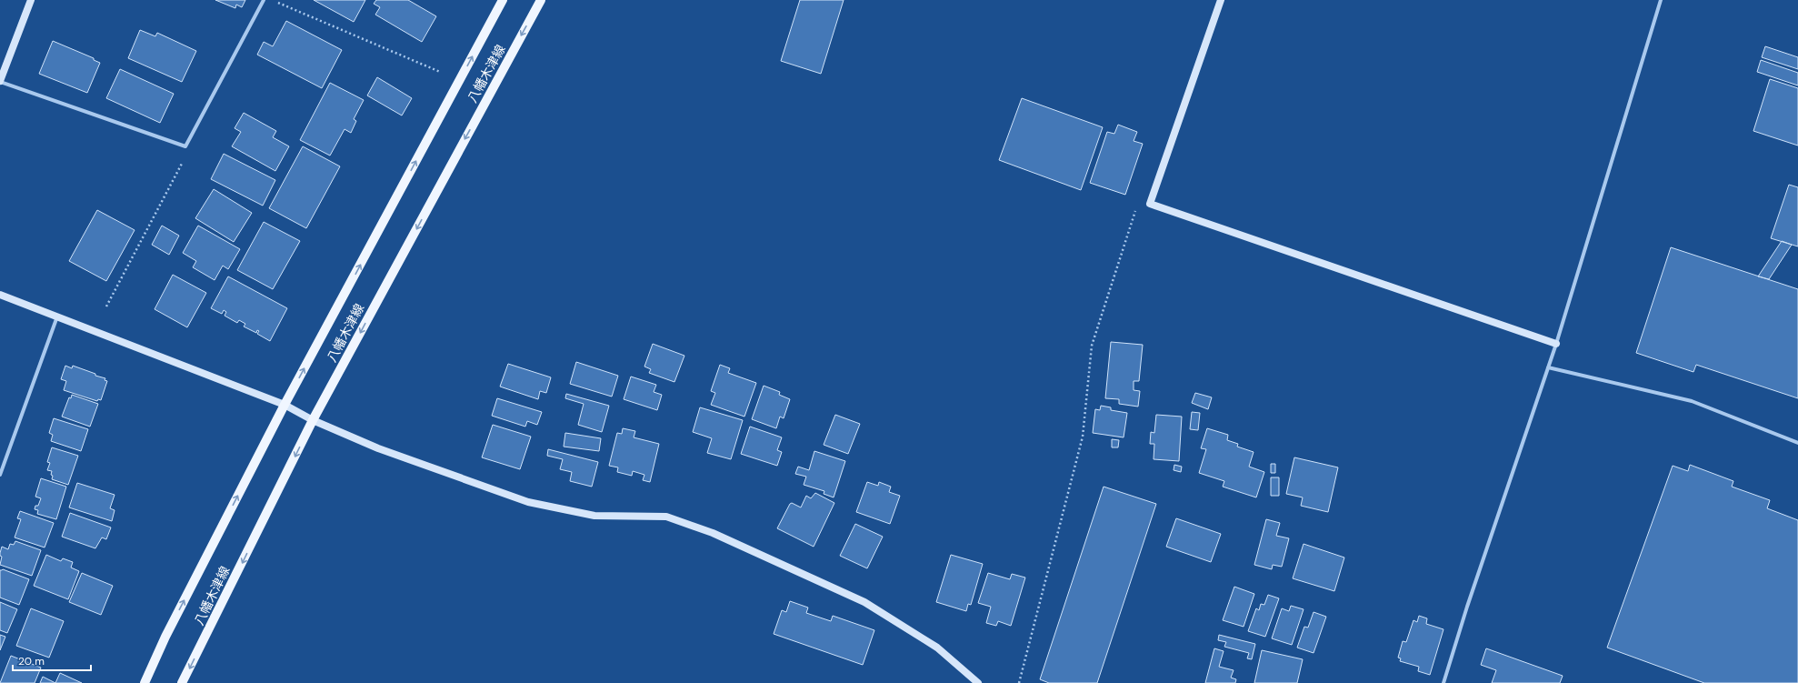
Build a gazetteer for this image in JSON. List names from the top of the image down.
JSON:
{
  "streets": {
    "main road": ["八幡木津線"]
  },
  "scale_bar": "20 m"
}
